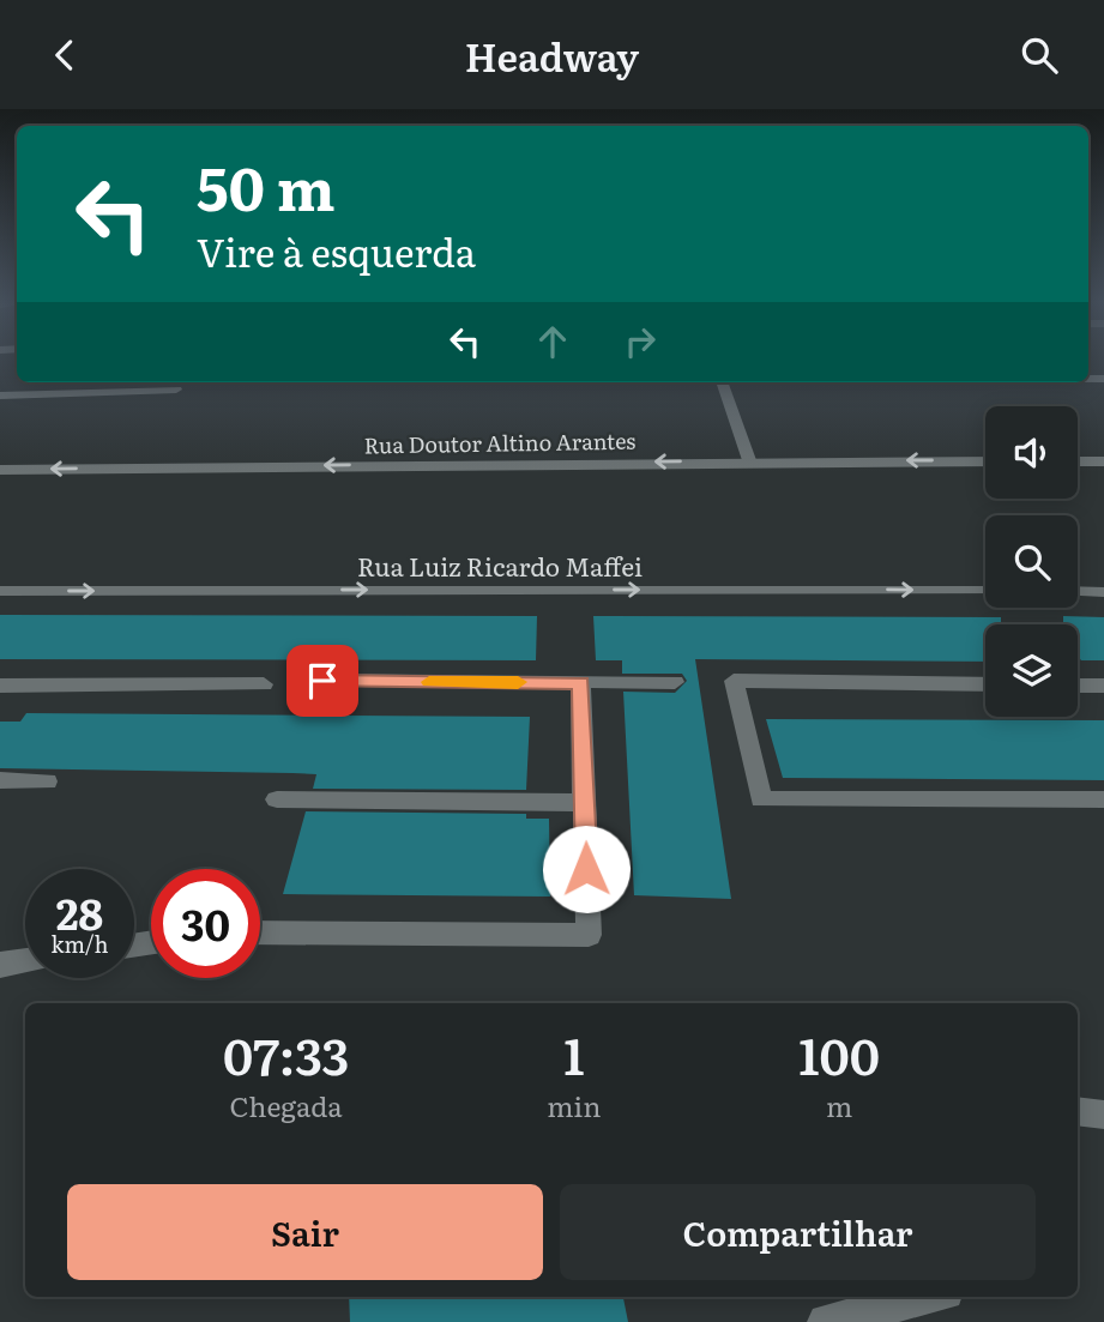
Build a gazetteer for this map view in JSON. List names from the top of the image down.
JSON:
{
  "streets": {
    "street": ["Rua Doutor Altino Arantes", "Rua Luiz Ricardo Maffei"]
  },
  "one_way": ["Rua Doutor Altino Arantes"],
  "page": {
    "header": "Headway",
    "turn": ["50 m", "Vire à esquerda"],
    "speed": "28 km/h",
    "limit": "30",
    "eta": [
      "07:33",
      "Chegada",
      "1",
      "min",
      "100",
      "m"
    ],
    "buttons": ["Sair", "Compartilhar"]
  }
}
